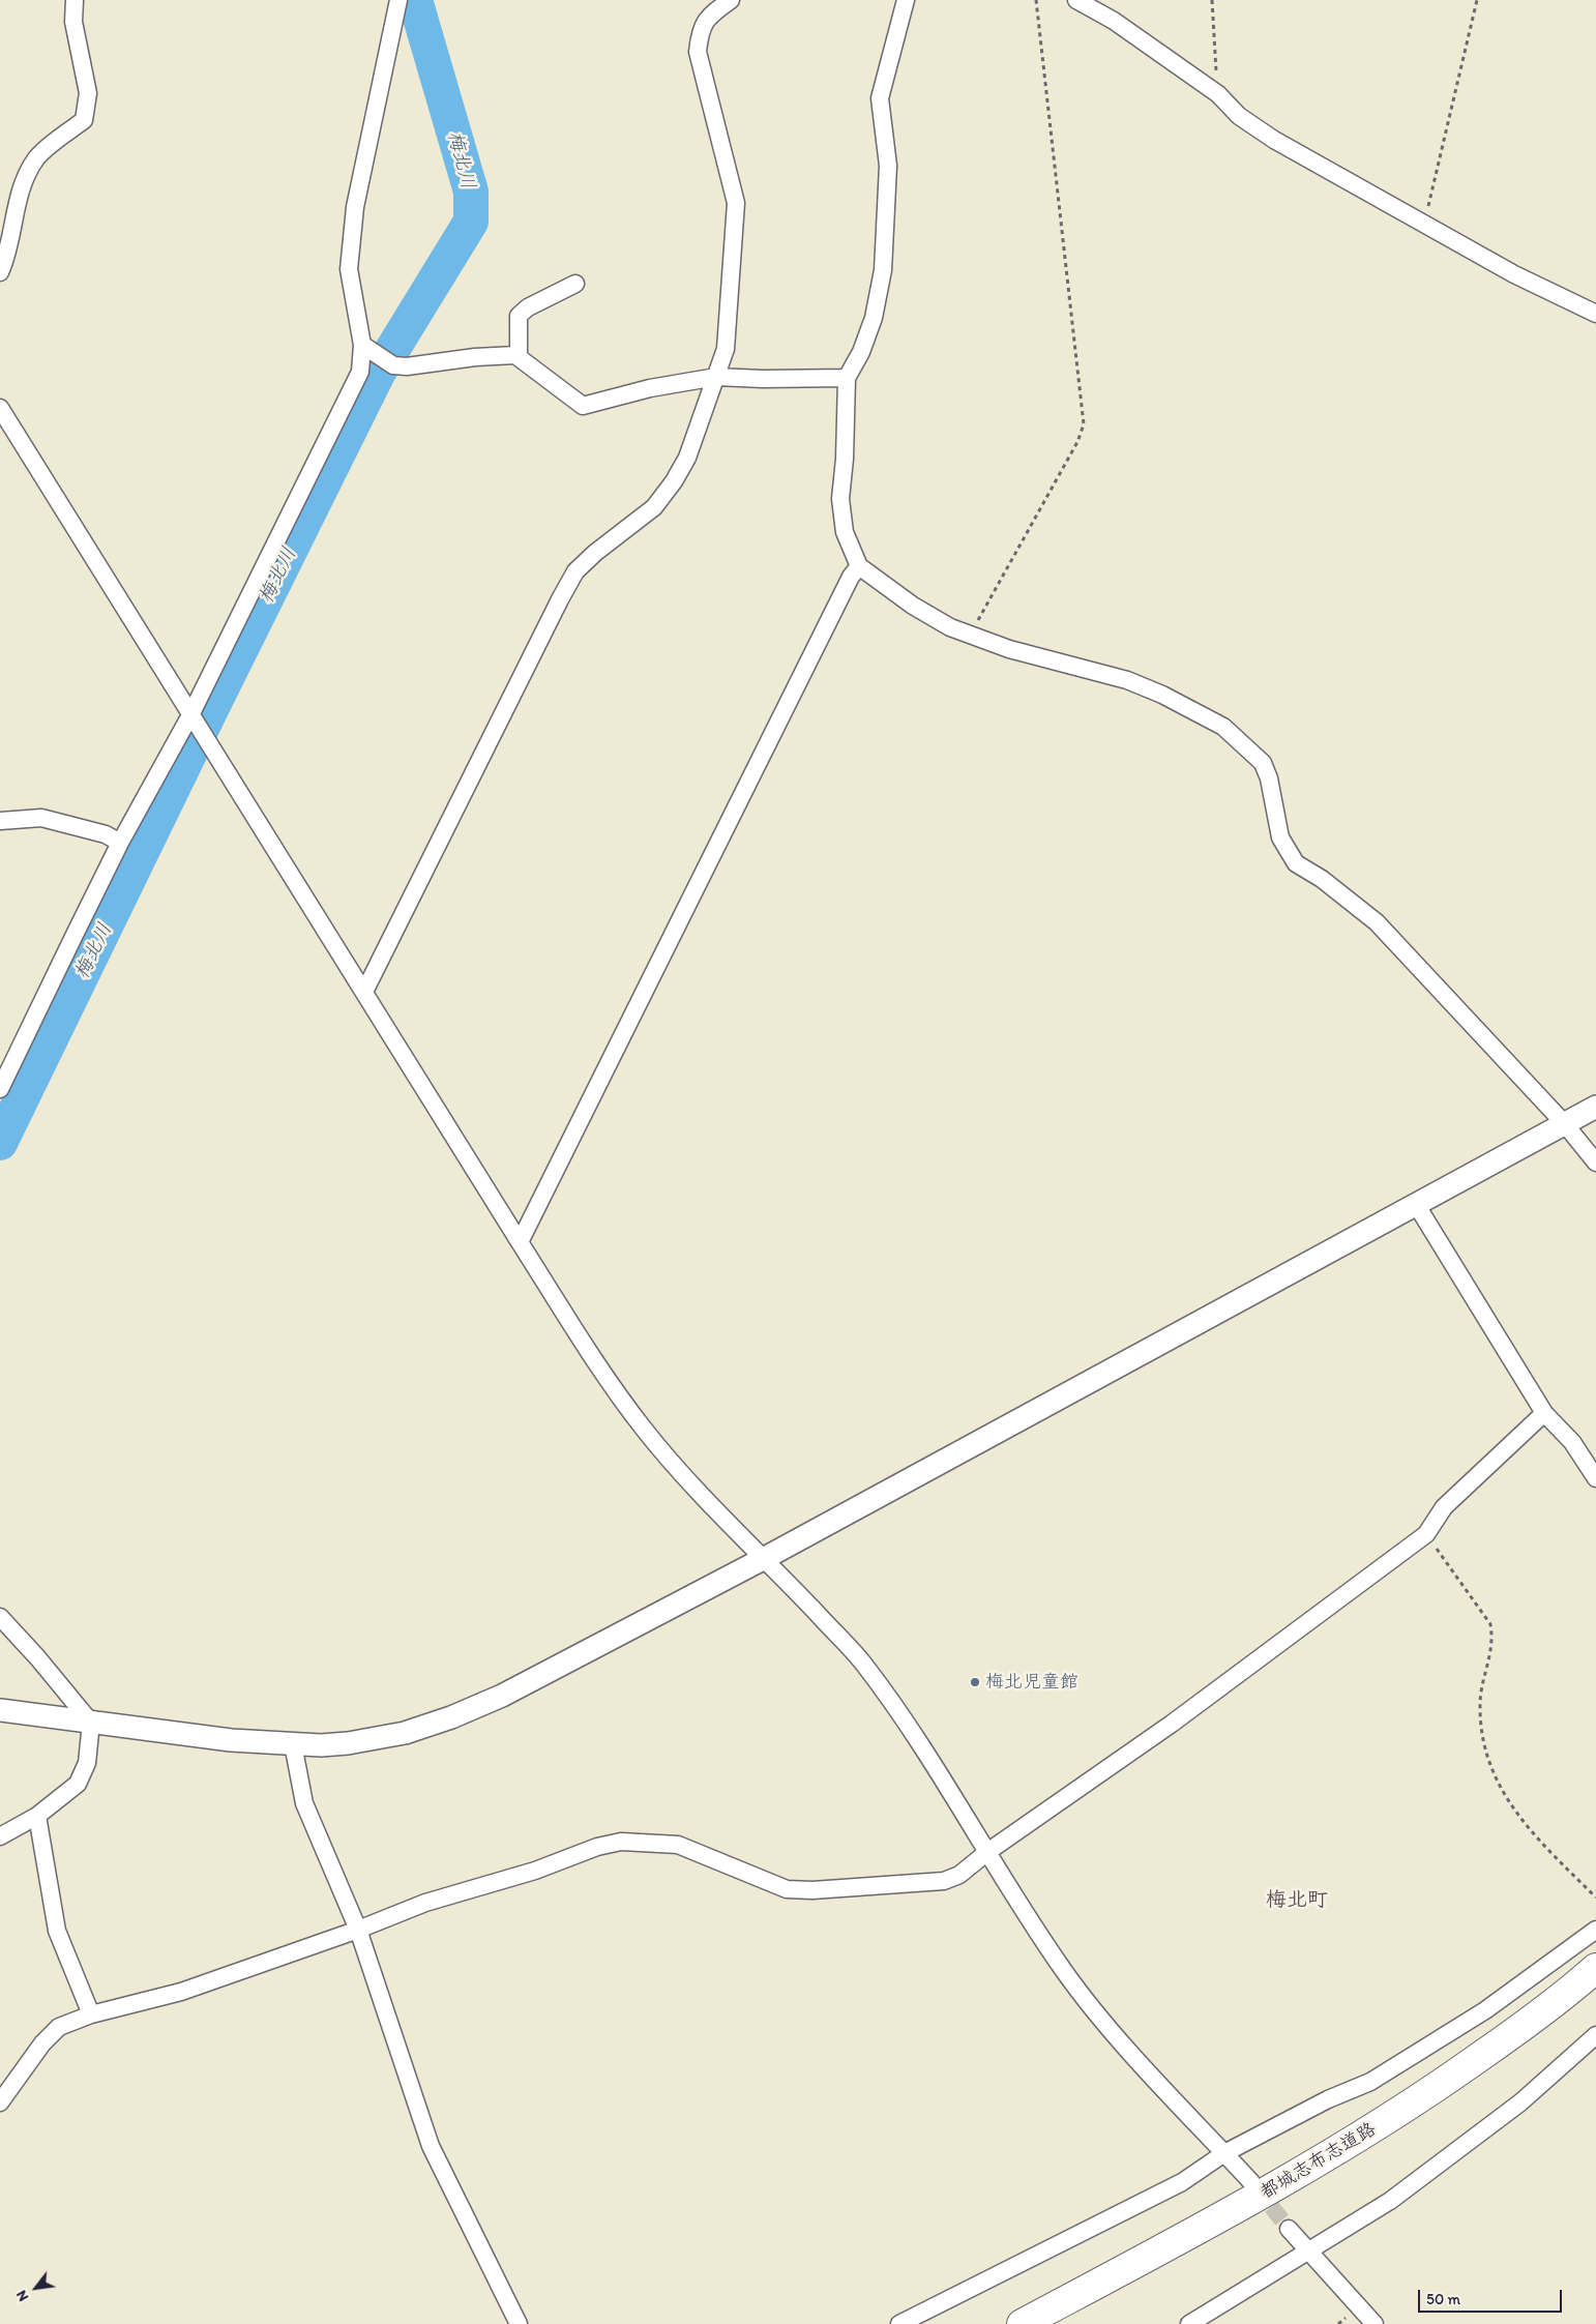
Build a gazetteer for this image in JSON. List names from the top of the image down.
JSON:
{
  "streets": {
    "highway": ["都城志布志道路"]
  },
  "districts": ["梅北町"],
  "water": ["梅北川"],
  "places": ["梅北児童館"],
  "scale_bar": "50 m",
  "north": "bottom left"
}
